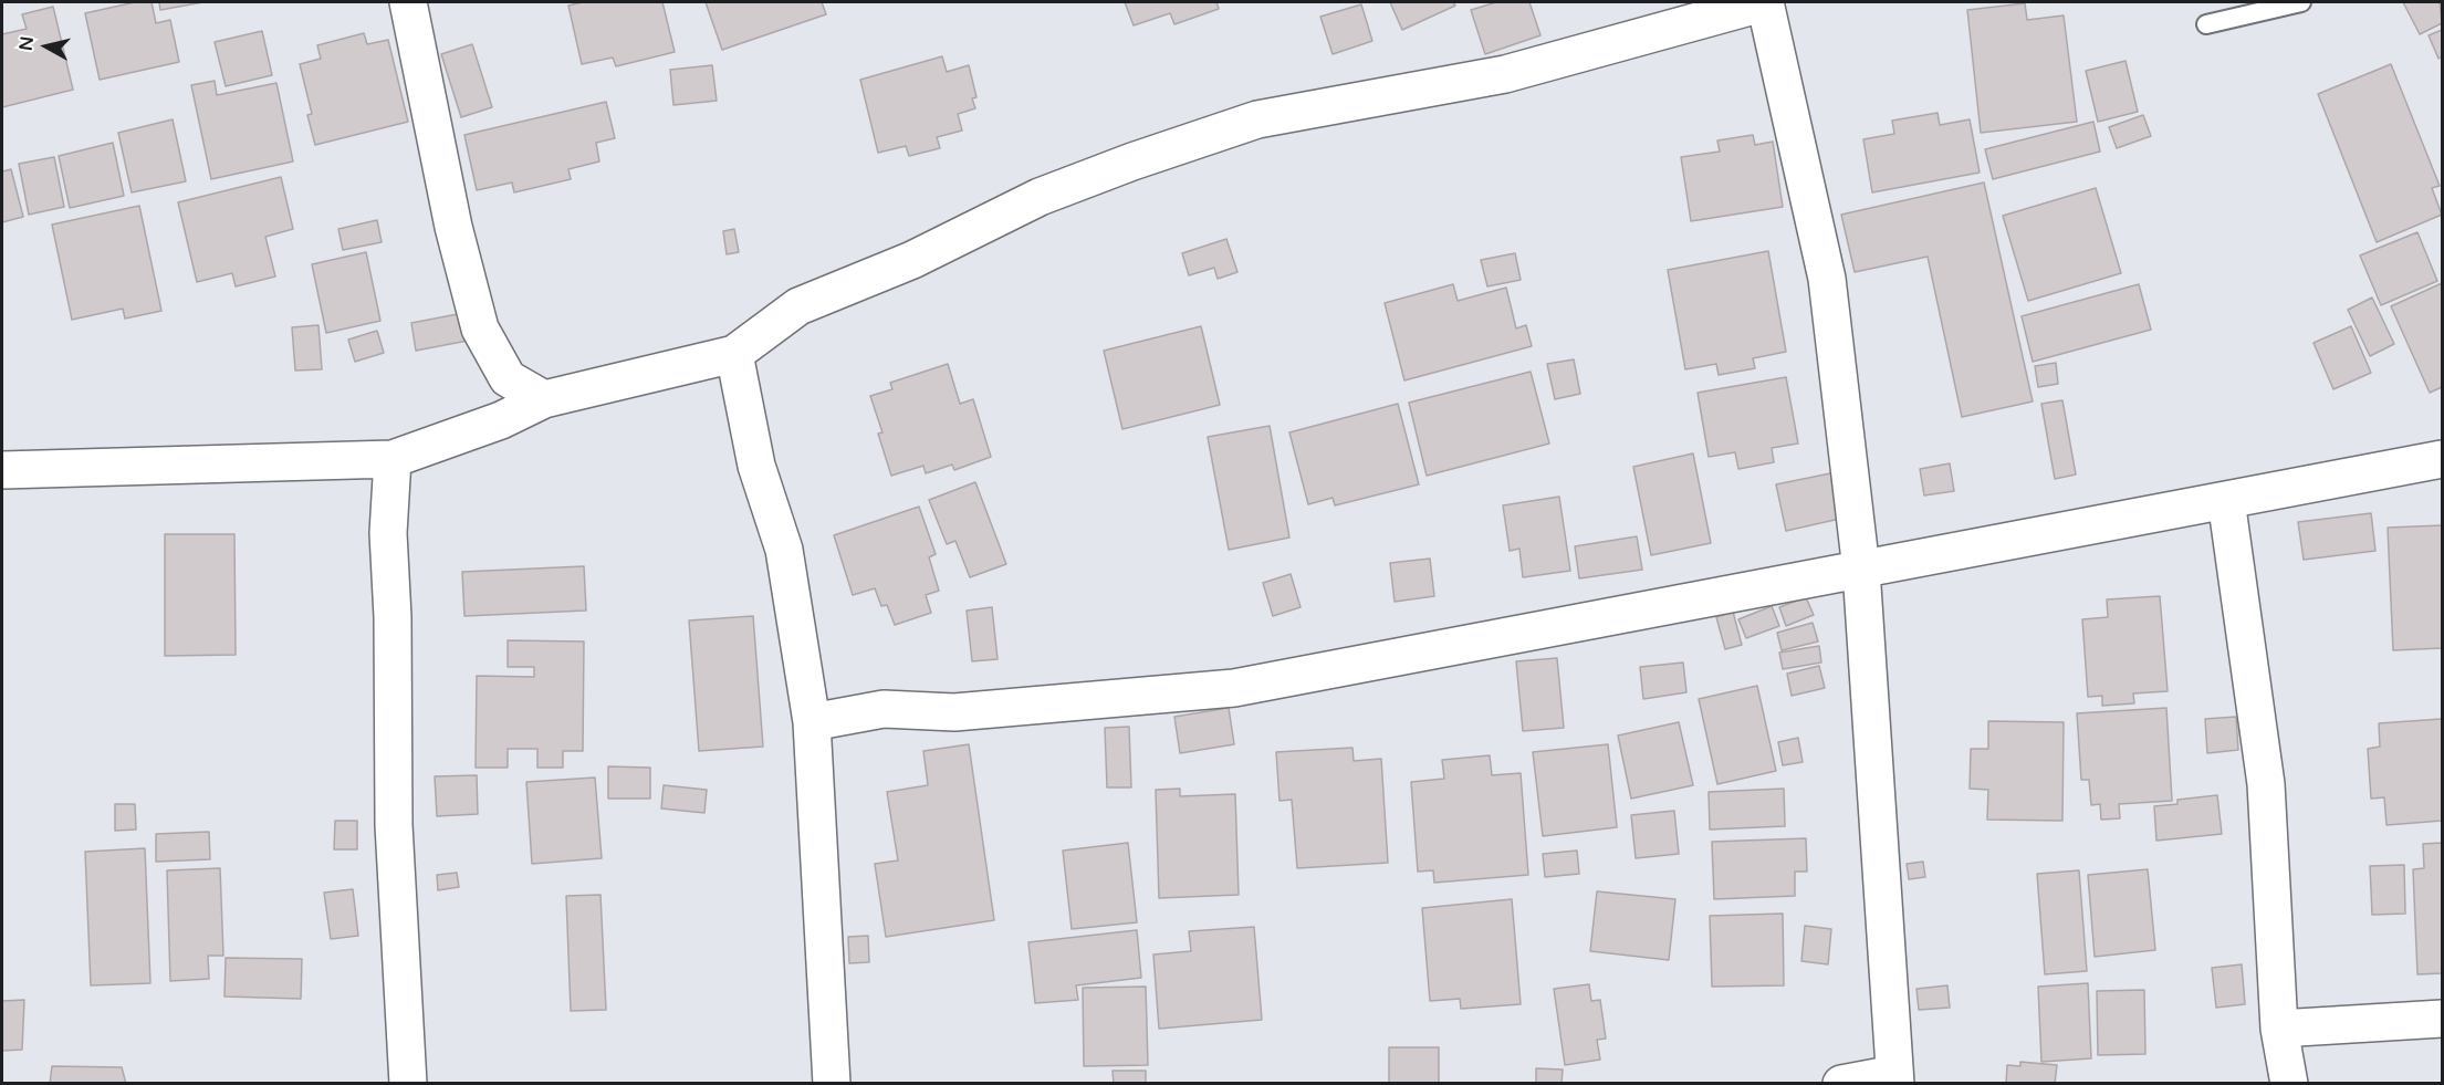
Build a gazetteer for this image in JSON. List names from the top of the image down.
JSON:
{
  "north": "left"
}
